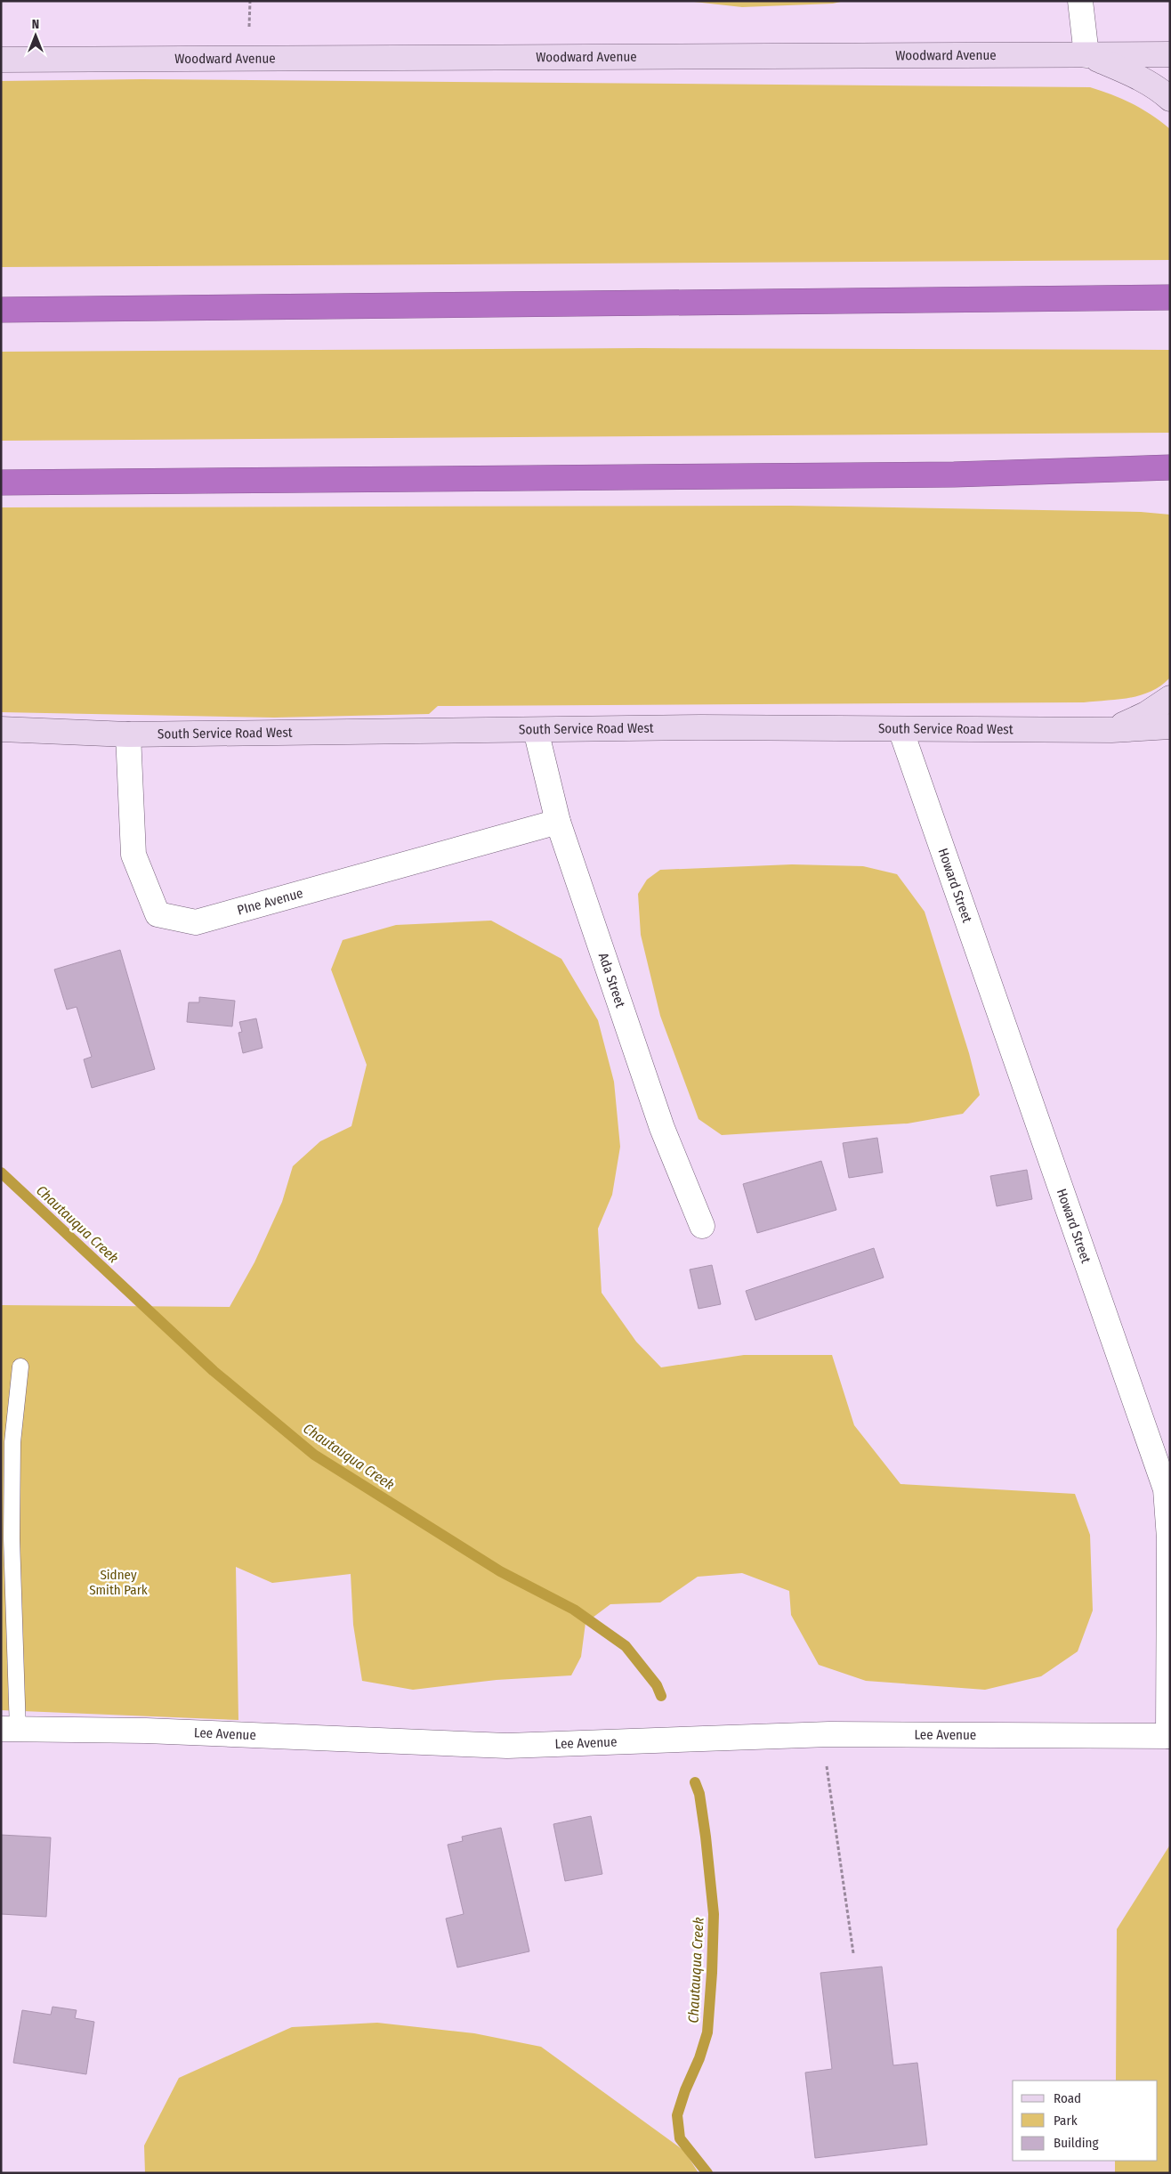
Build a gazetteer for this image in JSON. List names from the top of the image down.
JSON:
{
  "streets": {
    "main road": ["Woodward Avenue", "South Service Road West"],
    "street": [
      "Howard Street",
      "PIne Avenue",
      "Ada Street",
      "Lee Avenue"
    ]
  },
  "crossings": [
    ["South Service Road West", "Howard Street"],
    ["South Service Road West", "PIne Avenue"],
    ["South Service Road West", "Ada Street"],
    ["Howard Street", "Lee Avenue"],
    ["PIne Avenue", "Ada Street"]
  ],
  "water": ["Chautauqua Creek"],
  "parks": ["Sidney Smith Park"],
  "legend": ["Road", "Park", "Building"],
  "north": "top"
}
